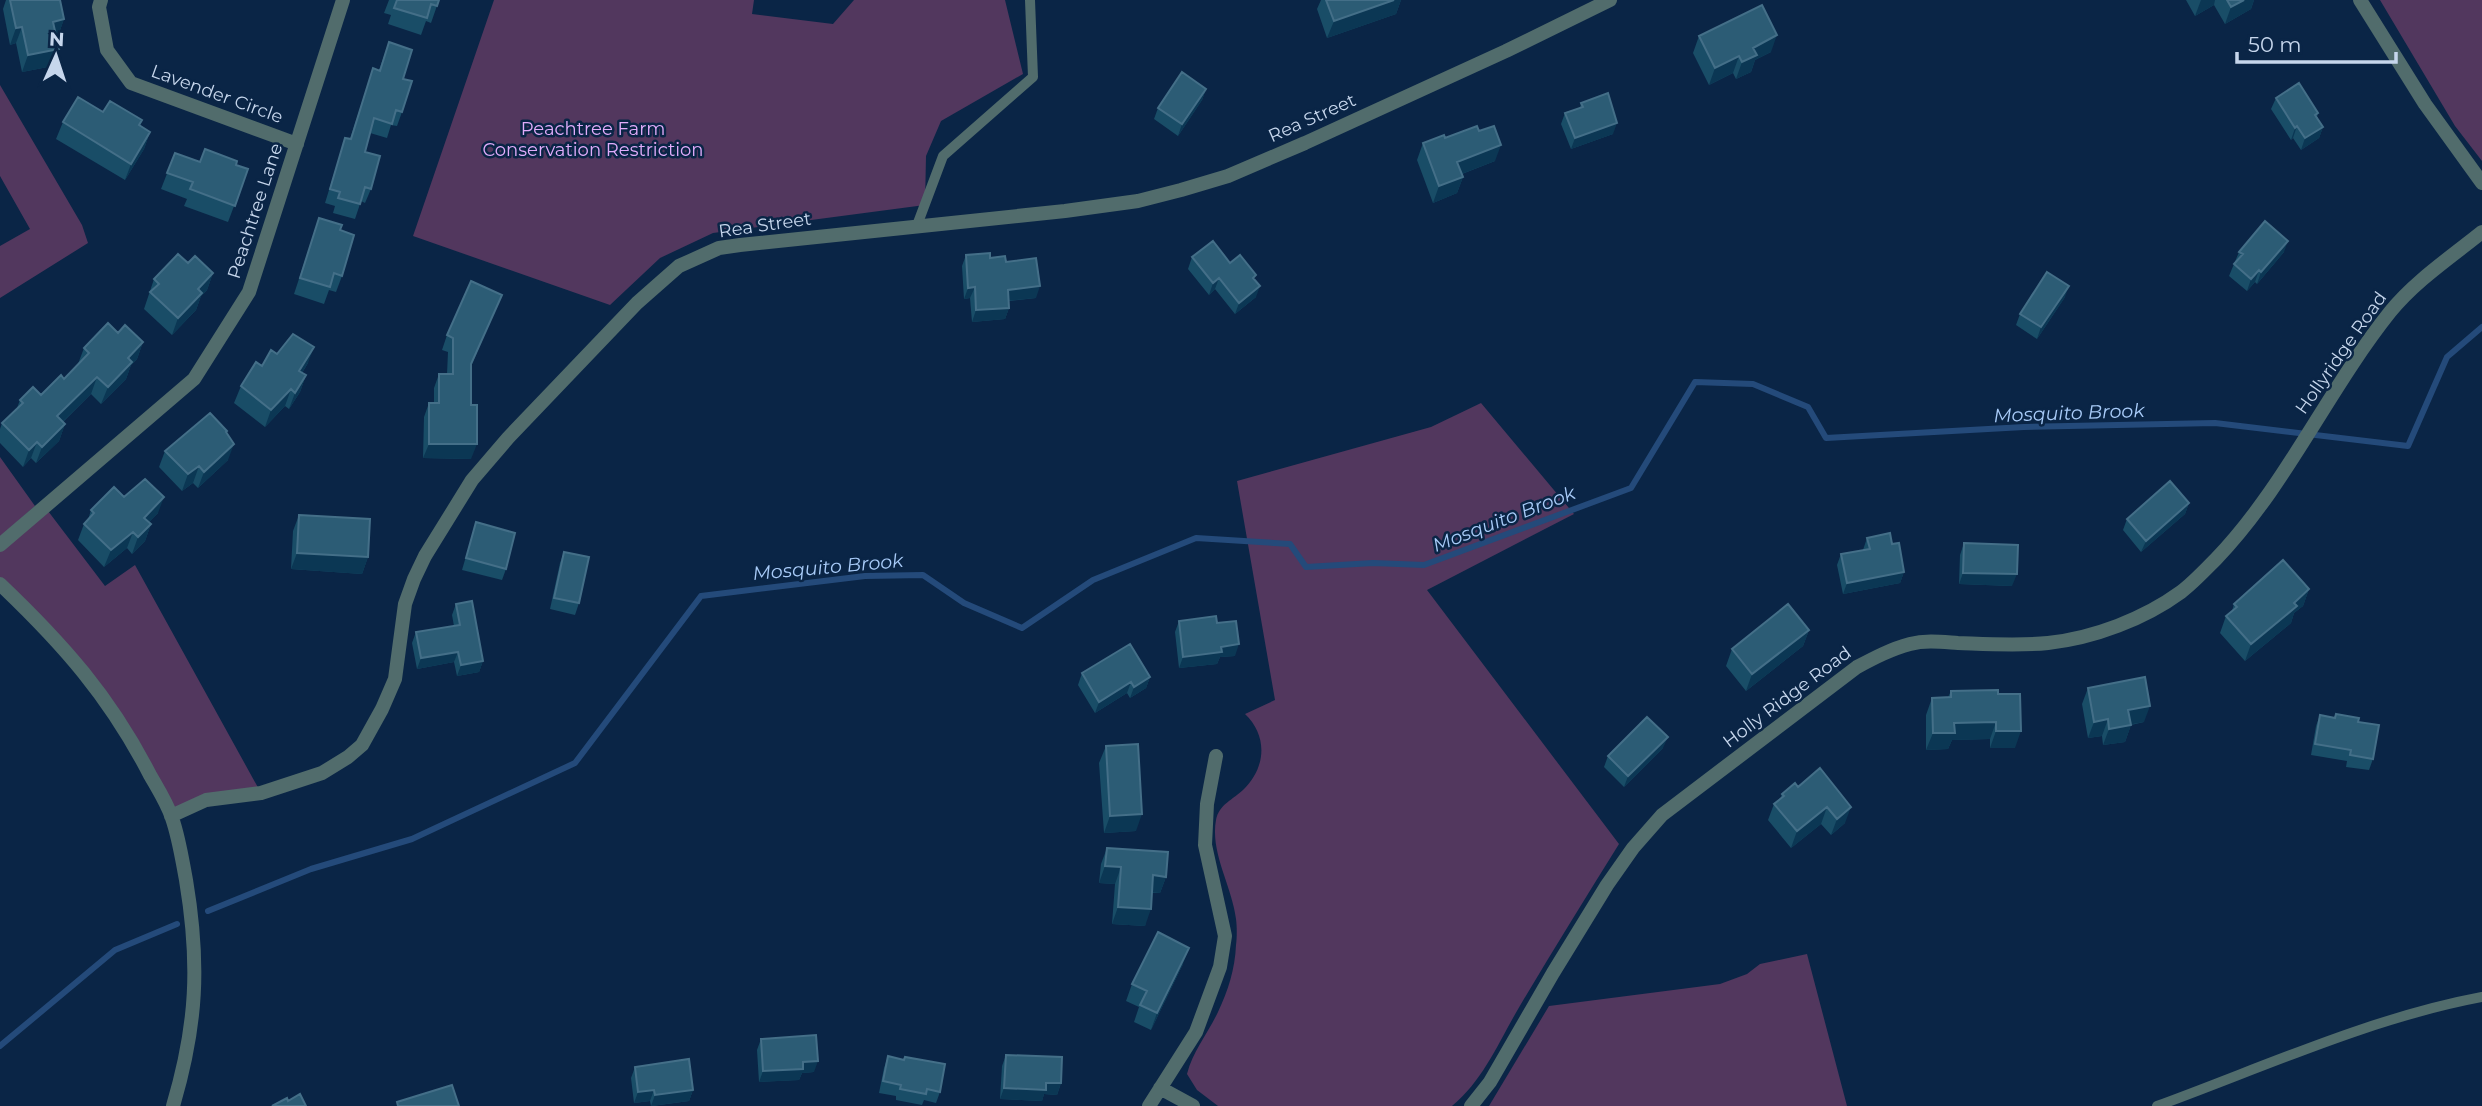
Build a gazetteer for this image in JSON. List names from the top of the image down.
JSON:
{
  "streets": {
    "street": [
      "Lavender Circle",
      "Rea Street",
      "Peachtree Lane",
      "Hollyridge Road",
      "Holly Ridge Road"
    ]
  },
  "crossings": [
    ["Lavender Circle", "Peachtree Lane"],
    ["Hollyridge Road", "Holly Ridge Road"]
  ],
  "water": ["Mosquito Brook"],
  "parks": ["Peachtree Farm Conservation Restriction"],
  "scale_bar": "50 m",
  "north": "top"
}
